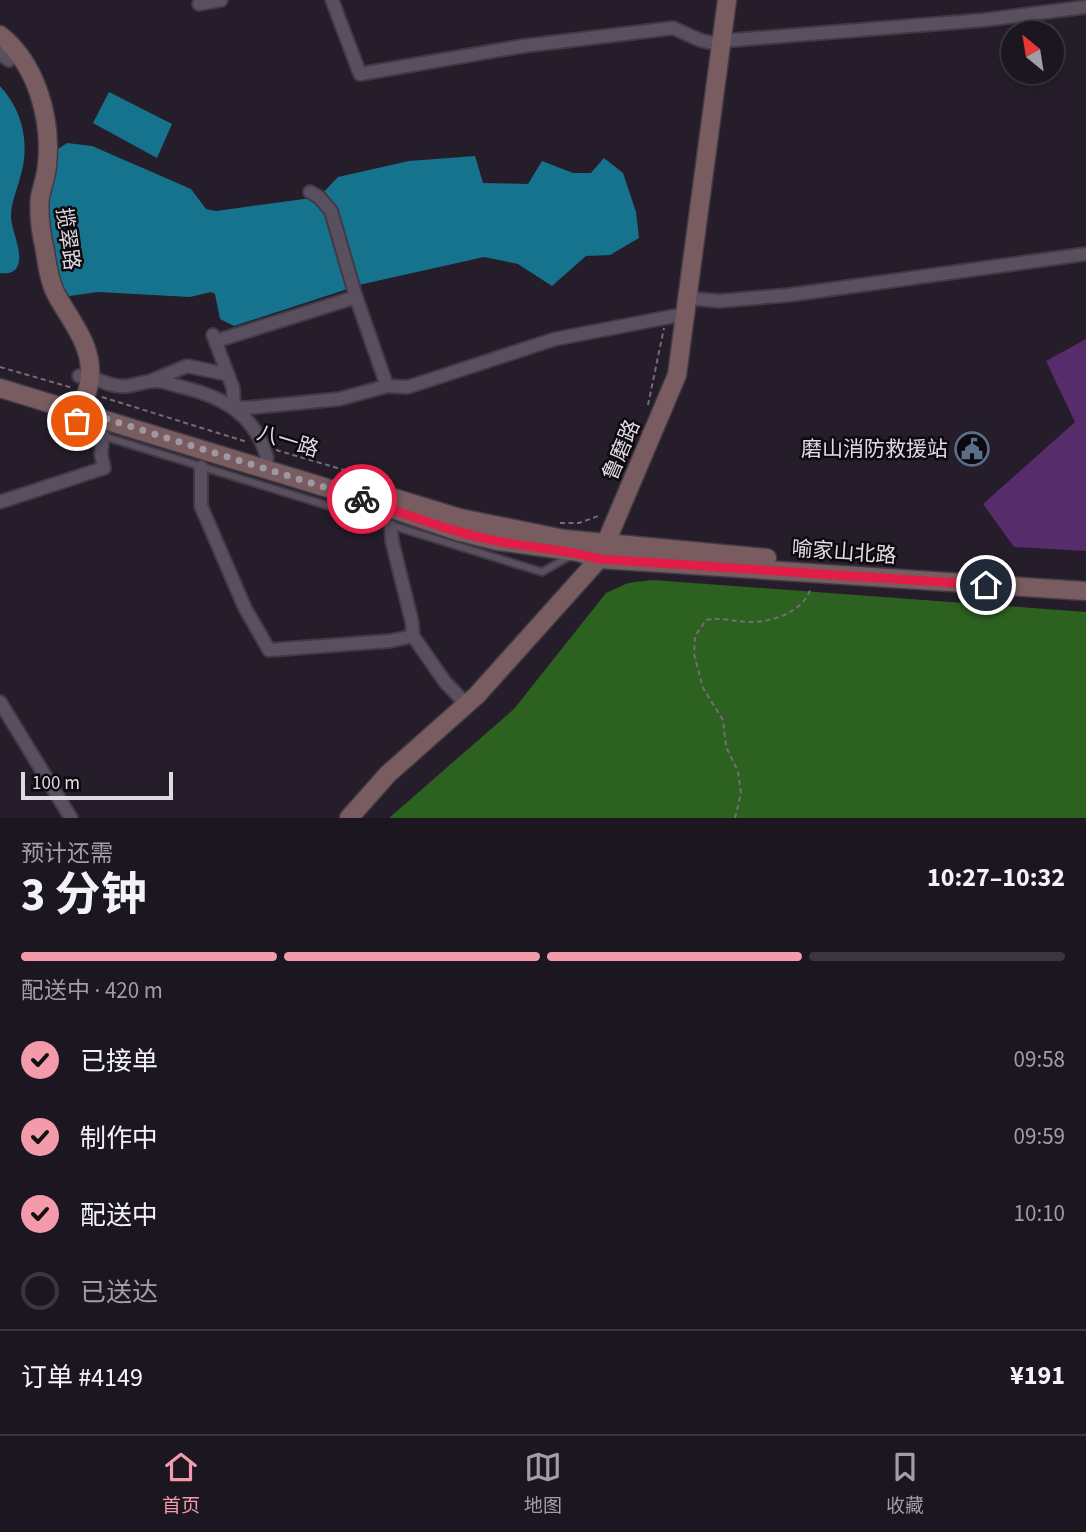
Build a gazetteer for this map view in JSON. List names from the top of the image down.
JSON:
{
  "streets": {
    "main road": [
      "揽翠路",
      "八一路",
      "鲁磨路",
      "喻家山北路"
    ]
  },
  "crossings": [
    ["揽翠路", "八一路"],
    ["八一路", "鲁磨路"],
    ["八一路", "喻家山北路"],
    ["鲁磨路", "喻家山北路"]
  ],
  "places": {
    "public building": ["磨山消防救援站"]
  },
  "scale_bar": "100 m",
  "north": "top left",
  "page": {
    "scale": "100 m",
    "heading": ["3 分钟", "预计还需", "10:27–10:32"],
    "panel": ["订单 #4149", "¥191"],
    "bar": "配送中 · 420 m",
    "list": [
      ["已接单", "09:58"],
      ["制作中", "09:59"],
      ["配送中", "10:10"],
      "已送达"
    ],
    "tabs": ["首页", "地图", "收藏"]
  }
}
